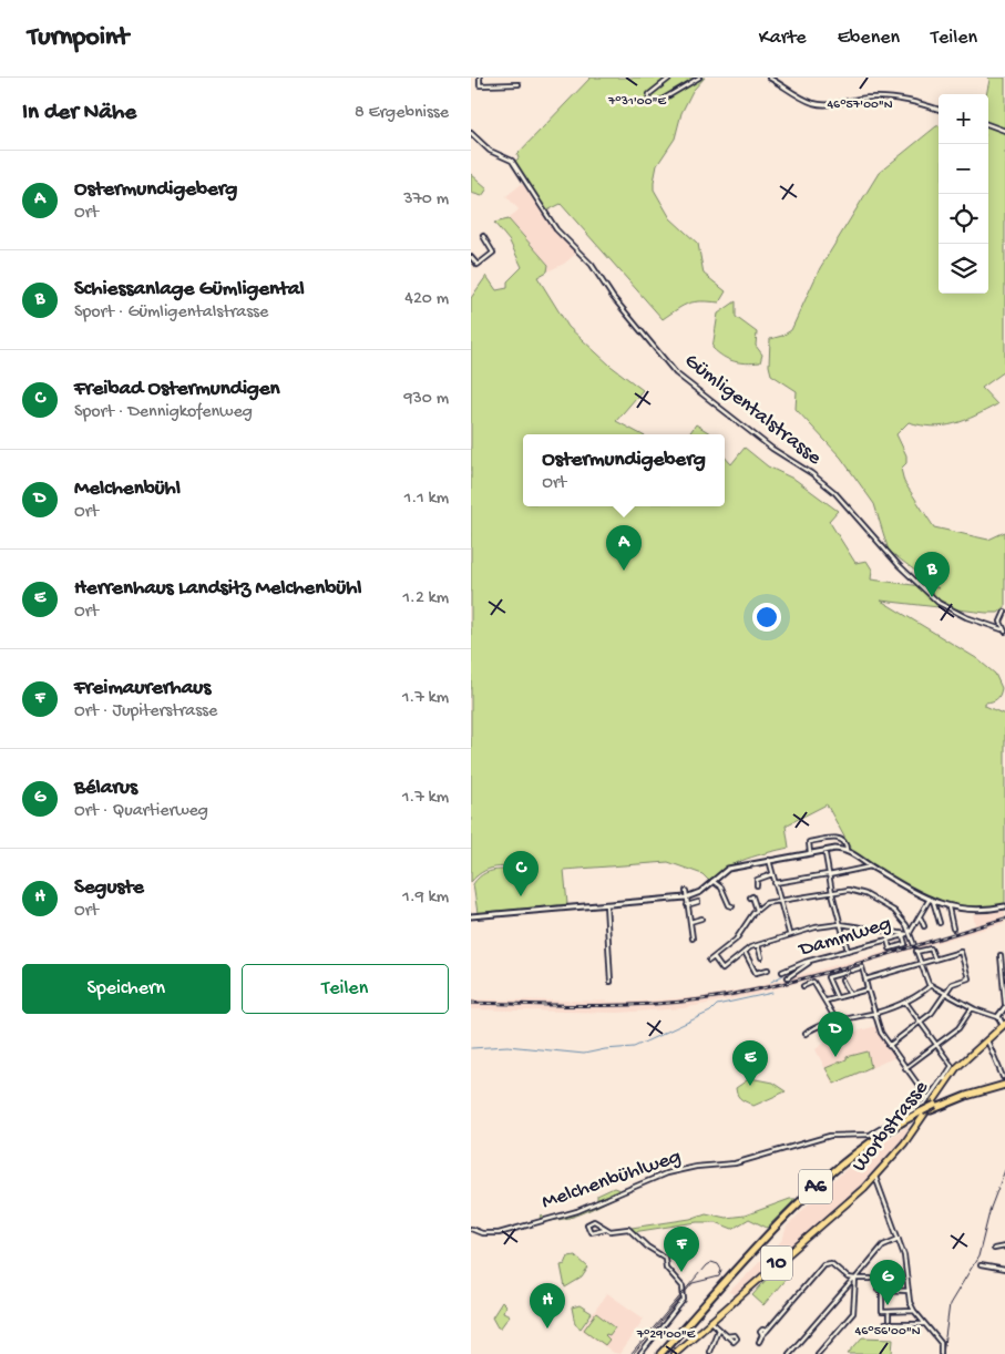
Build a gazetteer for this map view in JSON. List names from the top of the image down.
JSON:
{
  "streets": {
    "highway": ["A6"],
    "main road": ["Worbstrasse", "10"],
    "street": ["Gümligentalstrasse", "Dammweg", "Melchenbühlweg"]
  },
  "page": {
    "header": "Turnpoint",
    "nav": ["Karte", "Ebenen", "Teilen"],
    "heading": ["In der Nähe", "8 Ergebnisse"],
    "map_buttons": ["+", "−"],
    "list": [
      {
        "mark": "A",
        "name": "Ostermundigeberg",
        "note": "Ort",
        "value": "370 m"
      },
      {
        "mark": "B",
        "name": "Schiessanlage Gümligental",
        "note": "Sport · Gümligentalstrasse",
        "value": "420 m"
      },
      {
        "mark": "C",
        "name": "Freibad Ostermundigen",
        "note": "Sport · Dennigkofenweg",
        "value": "930 m"
      },
      {
        "mark": "D",
        "name": "Melchenbühl",
        "note": "Ort",
        "value": "1.1 km"
      },
      {
        "mark": "E",
        "name": "Herrenhaus Landsitz Melchenbühl",
        "note": "Ort",
        "value": "1.2 km"
      },
      {
        "mark": "F",
        "name": "Freimaurerhaus",
        "note": "Ort · Jupiterstrasse",
        "value": "1.7 km"
      },
      {
        "mark": "G",
        "name": "Bélarus",
        "note": "Ort · Quartierweg",
        "value": "1.7 km"
      },
      {
        "mark": "H",
        "name": "Seguste",
        "note": "Ort",
        "value": "1.9 km"
      }
    ],
    "popup": ["Ostermundigeberg", "Ort"],
    "pins": [
      "A",
      "B",
      "C",
      "D",
      "E",
      "F",
      "G",
      "H"
    ],
    "buttons": ["Speichern", "Teilen"]
  },
  "coordinates": [
    "7°31'00\"E",
    "46°57'00\"N",
    "46°56'00\"N",
    "7°29'00\"E"
  ]
}
